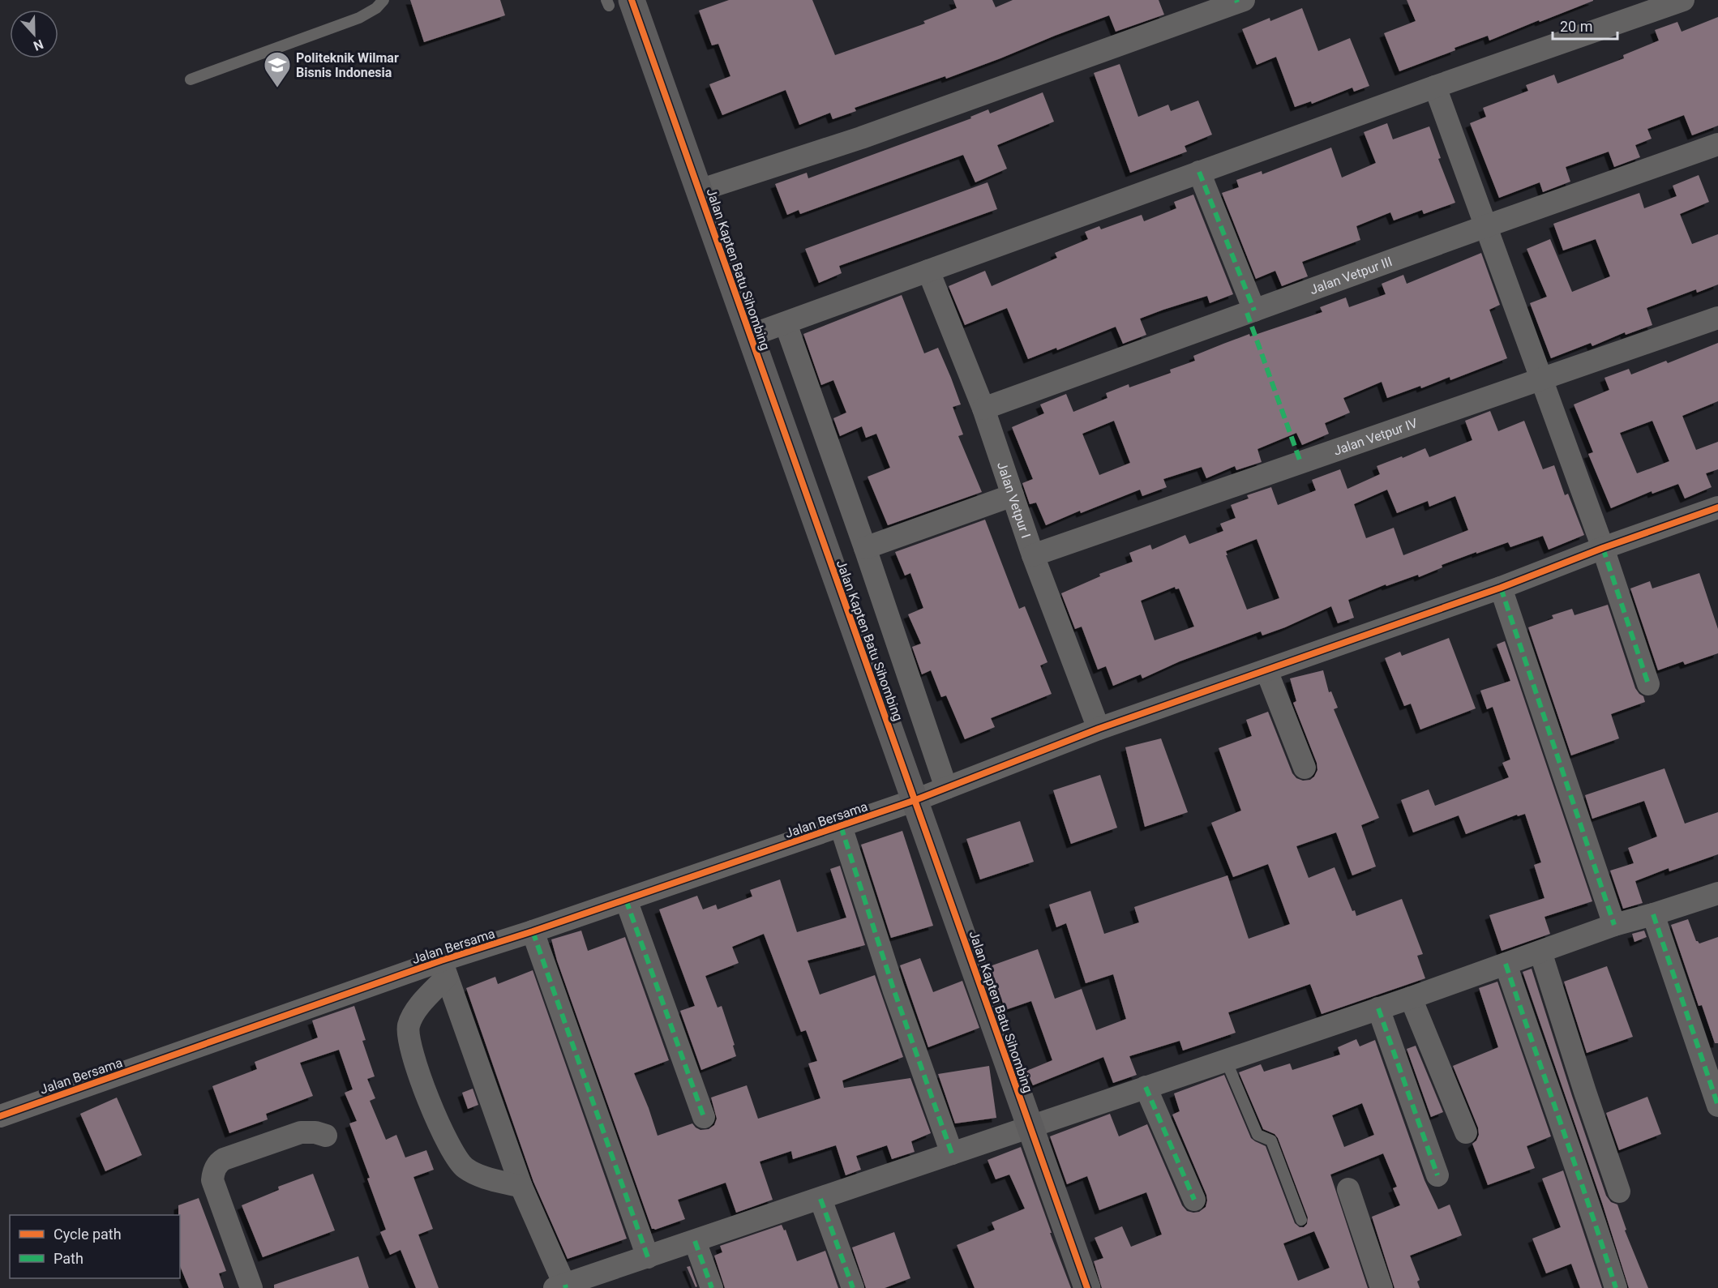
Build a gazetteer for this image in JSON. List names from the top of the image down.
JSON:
{
  "streets": {
    "street": [
      "Jalan Kapten Batu Sihombing",
      "Jalan Vetpur III",
      "Jalan Vetpur IV",
      "Jalan Vetpur I",
      "Jalan Bersama"
    ]
  },
  "crossings": [
    ["Jalan Kapten Batu Sihombing", "Jalan Bersama"],
    ["Jalan Vetpur III", "Jalan Vetpur I"],
    ["Jalan Vetpur IV", "Jalan Vetpur I"],
    ["Jalan Vetpur I", "Jalan Bersama"]
  ],
  "places": {
    "school or university": ["Politeknik Wilmar Bisnis Indonesia"]
  },
  "legend": ["Cycle path", "Path"],
  "scale_bar": "20 m",
  "north": "bottom"
}
